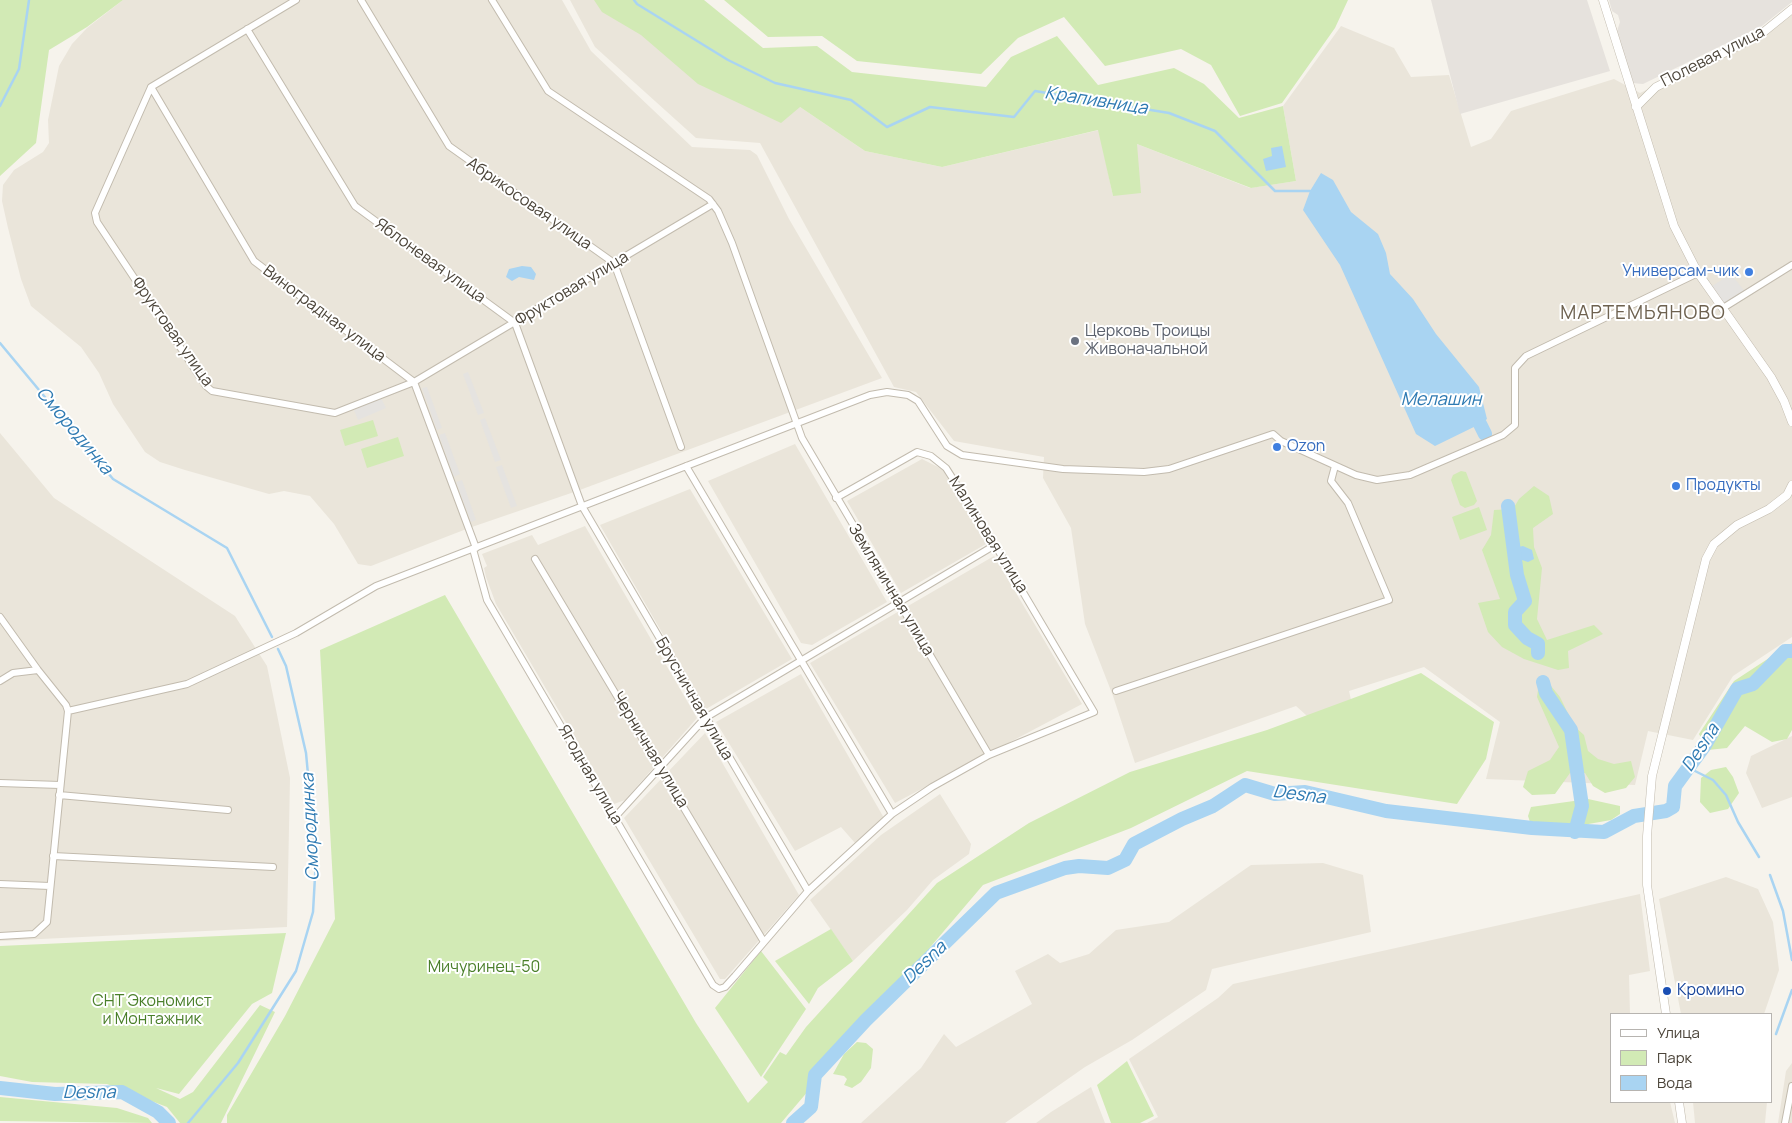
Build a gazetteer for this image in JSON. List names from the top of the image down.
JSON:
{
  "streets": {
    "street": [
      "Полевая улица",
      "Абрикосовая улица",
      "Яблоневая улица",
      "Фруктовая улица",
      "Виноградная улица",
      "Малиновая улица",
      "Земляничная улица",
      "Брусничная улица",
      "Черничная улица",
      "Ягодная улица"
    ]
  },
  "crossings": [
    ["Абрикосовая улица", "Фруктовая улица"],
    ["Яблоневая улица", "Фруктовая улица"],
    ["Фруктовая улица", "Виноградная улица"],
    ["Малиновая улица", "Земляничная улица"],
    ["Черничная улица", "Ягодная улица"]
  ],
  "districts": ["МАРТЕМЬЯНОВО"],
  "water": [
    "Крапивница",
    "Мелашин",
    "Смородинка",
    "Desna"
  ],
  "parks": ["Мичуринец-50", "СНТ Экономист и Монтажник"],
  "places": [
    "Универсам-чик",
    "Церковь Троицы Живоначальной",
    "Ozon",
    "Продукты",
    "Кромино"
  ],
  "legend": ["Улица", "Парк", "Вода"]
}
